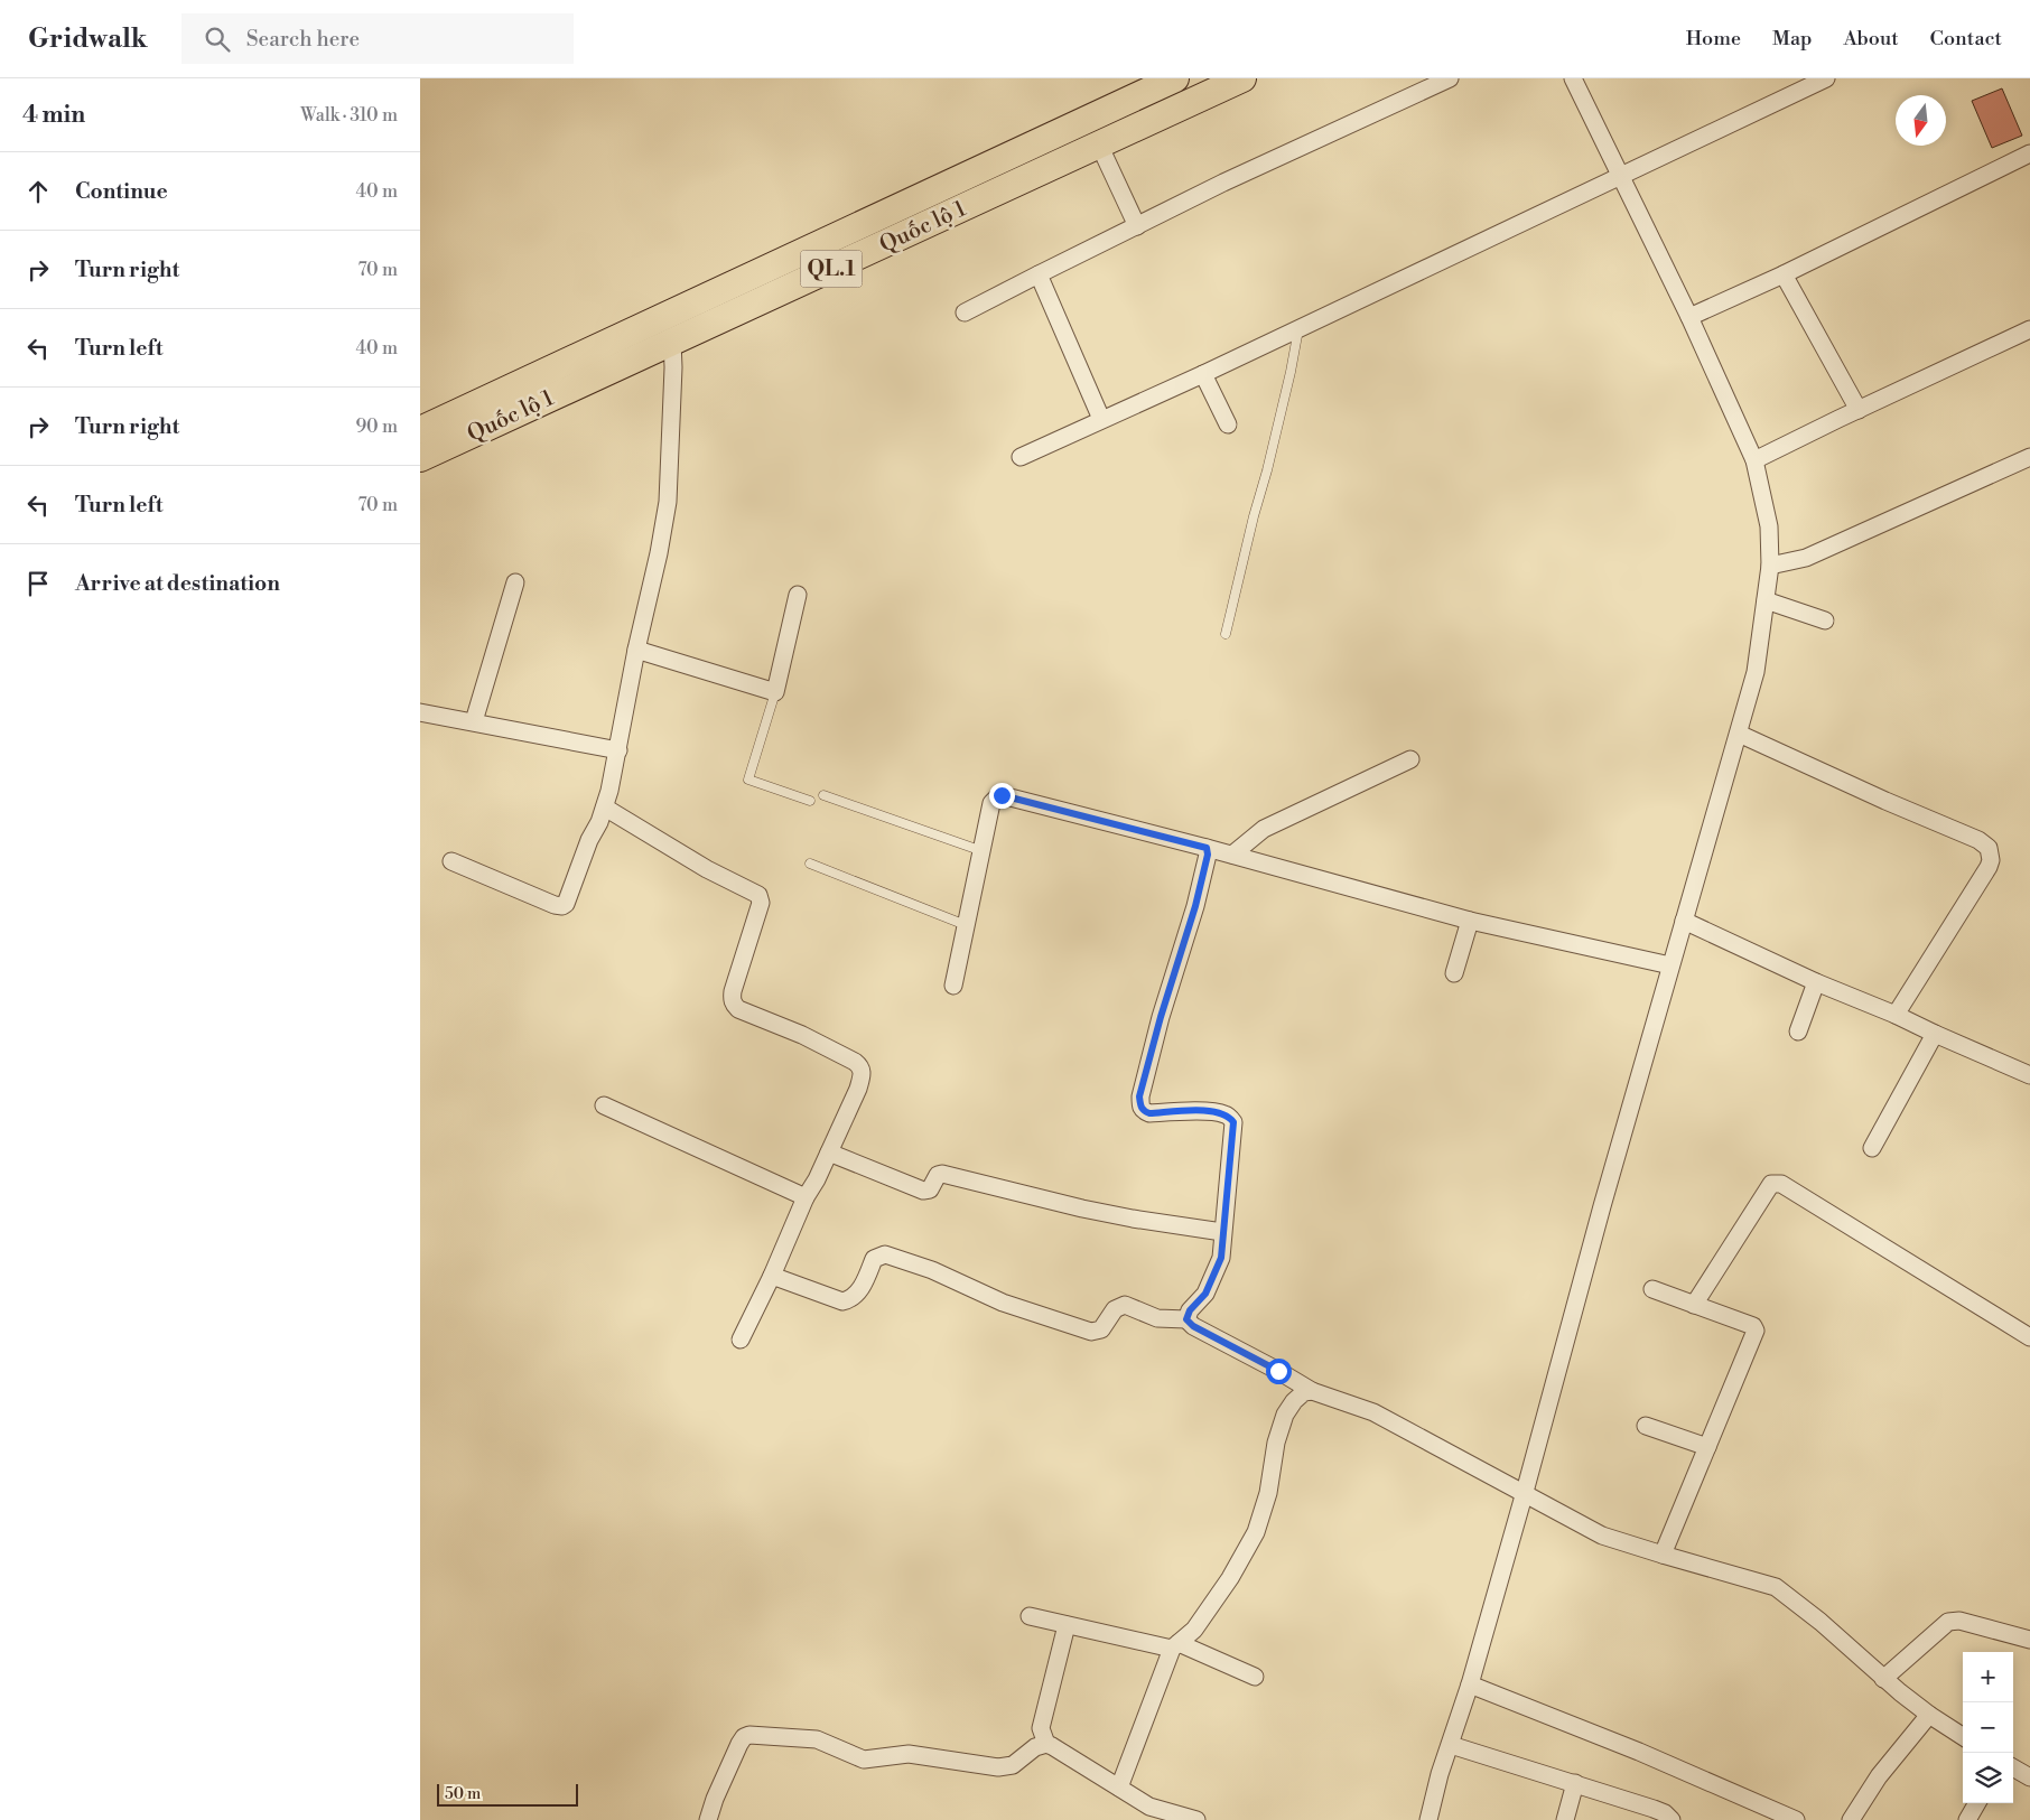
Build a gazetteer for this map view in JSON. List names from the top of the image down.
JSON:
{
  "streets": {
    "highway": ["Quốc lộ 1", "QL.1"]
  },
  "scale_bar": "50 m",
  "north": "bottom",
  "page": {
    "header": "Gridwalk",
    "search": "Search here",
    "nav": [
      "Home",
      "Map",
      "About",
      "Contact"
    ],
    "heading": ["4 min", "Walk · 310 m"],
    "list": [
      ["Continue", "40 m"],
      ["Turn right", "70 m"],
      ["Turn left", "40 m"],
      ["Turn right", "90 m"],
      ["Turn left", "70 m"],
      "Arrive at destination"
    ],
    "map_buttons": ["+", "−"],
    "scale": "50 m"
  }
}
